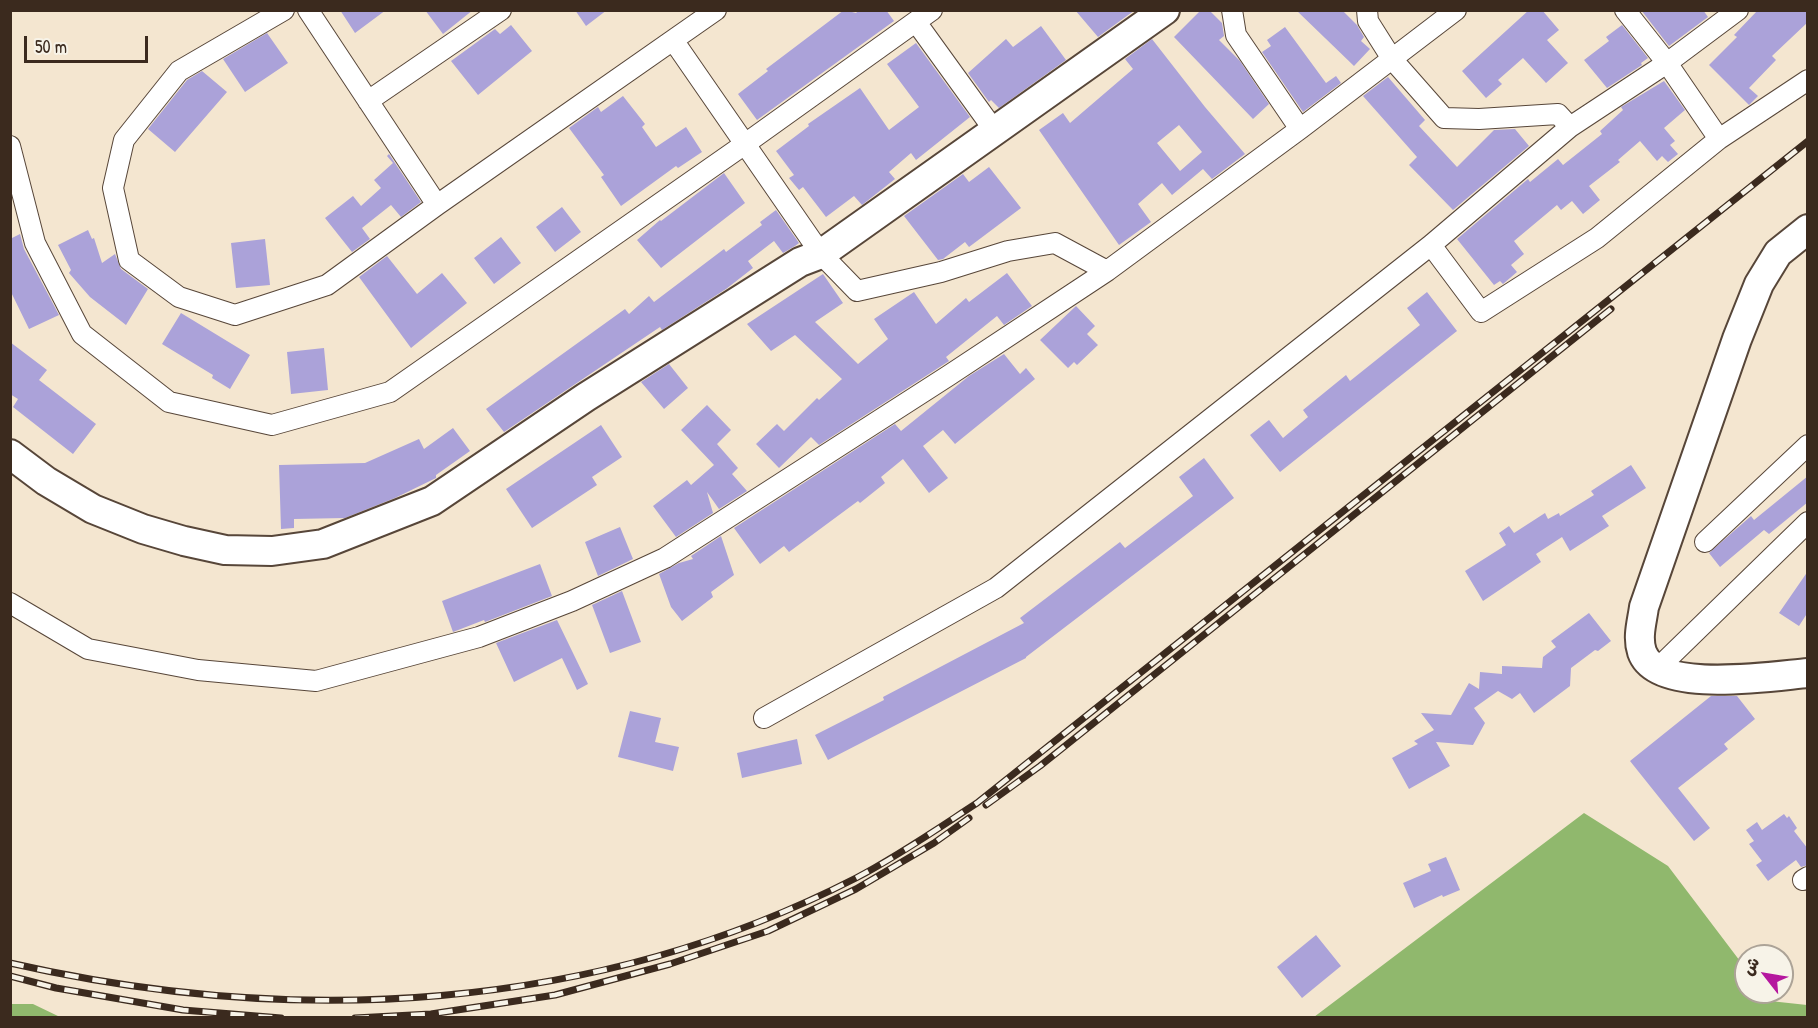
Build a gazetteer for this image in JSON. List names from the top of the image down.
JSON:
{
  "scale_bar": "50 m",
  "north": "top left"
}
